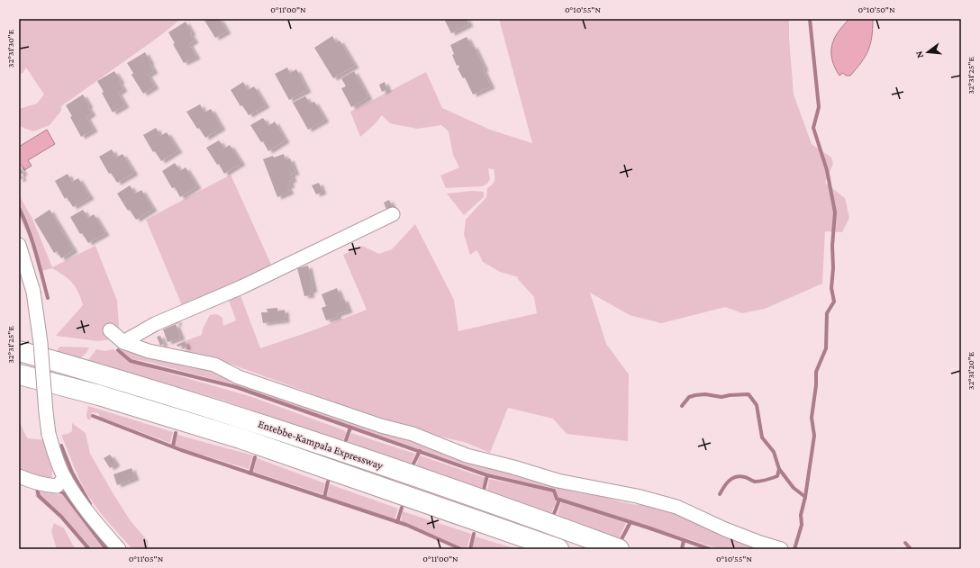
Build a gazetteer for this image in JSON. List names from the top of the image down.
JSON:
{
  "streets": {
    "highway": ["Entebbe-Kampala Expressway"]
  },
  "north": "left",
  "coordinates": [
    "0°11'00\"N",
    "0°10'55\"N",
    "0°10'50\"N",
    "32°31'30\"E",
    "32°31'25\"E",
    "32°31'20\"E",
    "0°11'05\"N"
  ]
}
